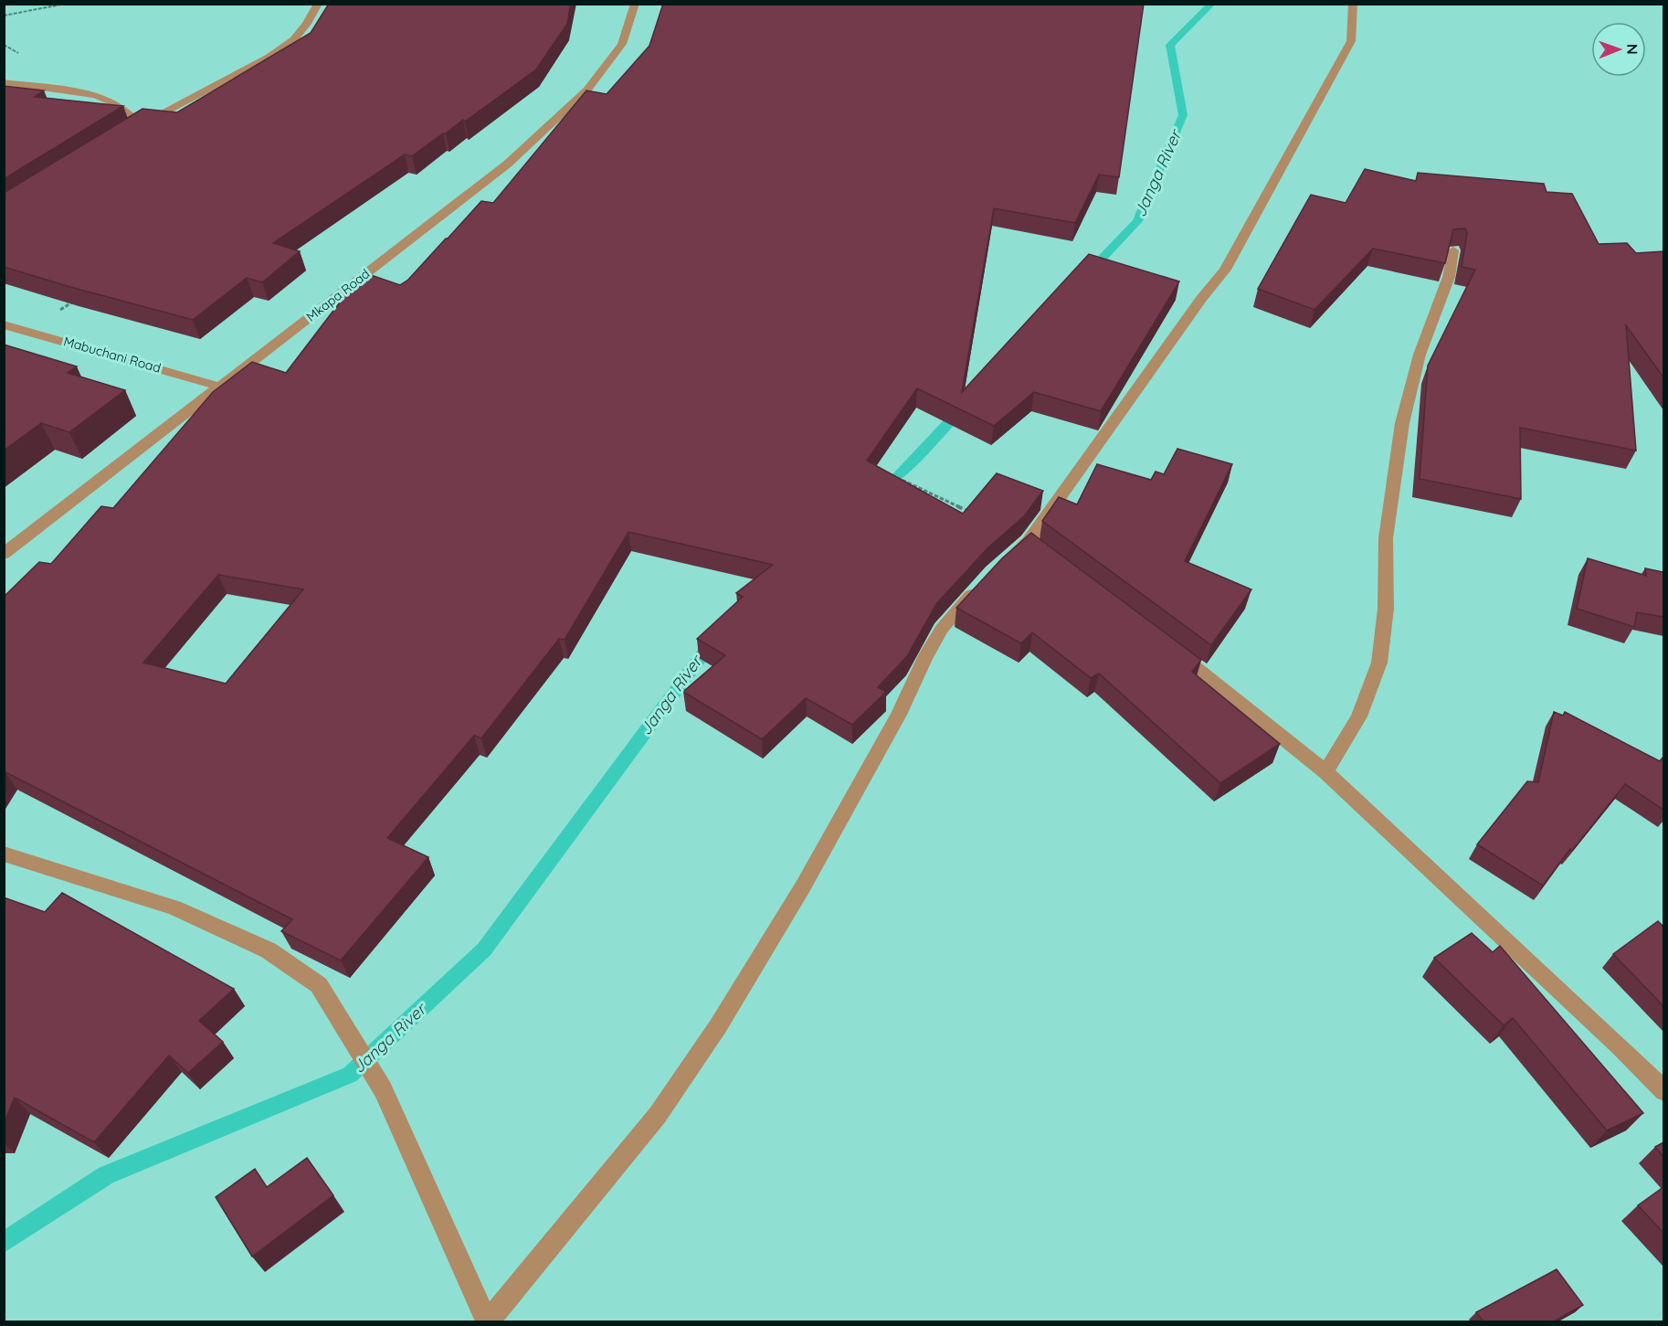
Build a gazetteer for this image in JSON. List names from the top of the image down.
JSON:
{
  "streets": {
    "street": ["Mkapa Road", "Mabuchani Road"]
  },
  "crossings": [
    ["Mkapa Road", "Mabuchani Road"]
  ],
  "water": ["Janga River"],
  "north": "right"
}
